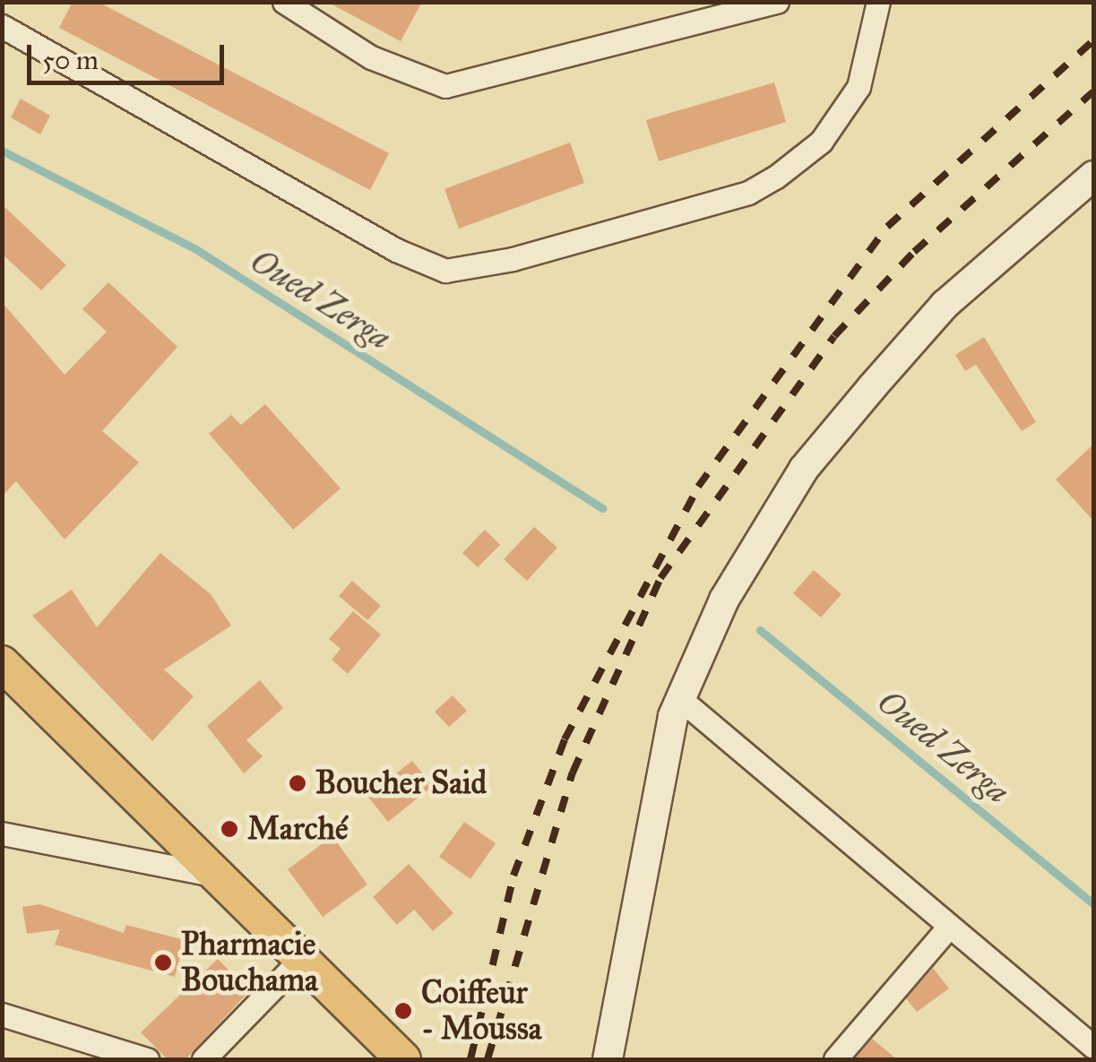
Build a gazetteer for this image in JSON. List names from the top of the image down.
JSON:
{
  "water": ["Oued Zerga"],
  "places": [
    "Boucher Said",
    "Marché",
    "Pharmacie Bouchama",
    "Coiffeur - Moussa"
  ],
  "scale_bar": "50 m"
}
